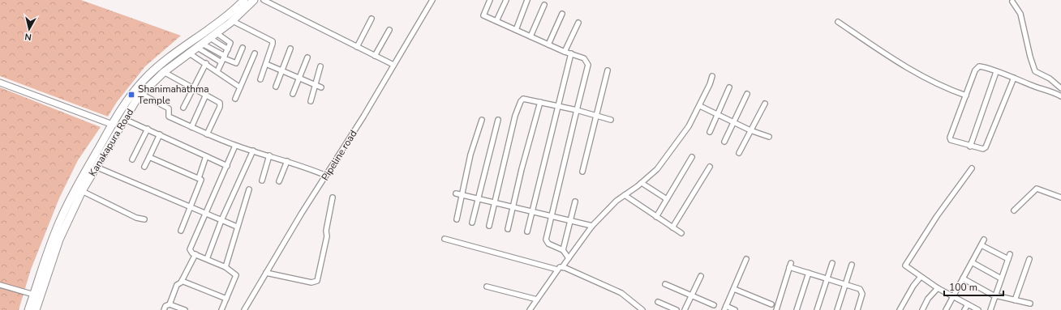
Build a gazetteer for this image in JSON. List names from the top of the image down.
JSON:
{
  "streets": {
    "highway": ["Kanakapura Road"],
    "street": ["Pipeline road"]
  },
  "places": {
    "transit": ["Shanimahathma Temple"]
  },
  "scale_bar": "100 m",
  "north": "bottom"
}
